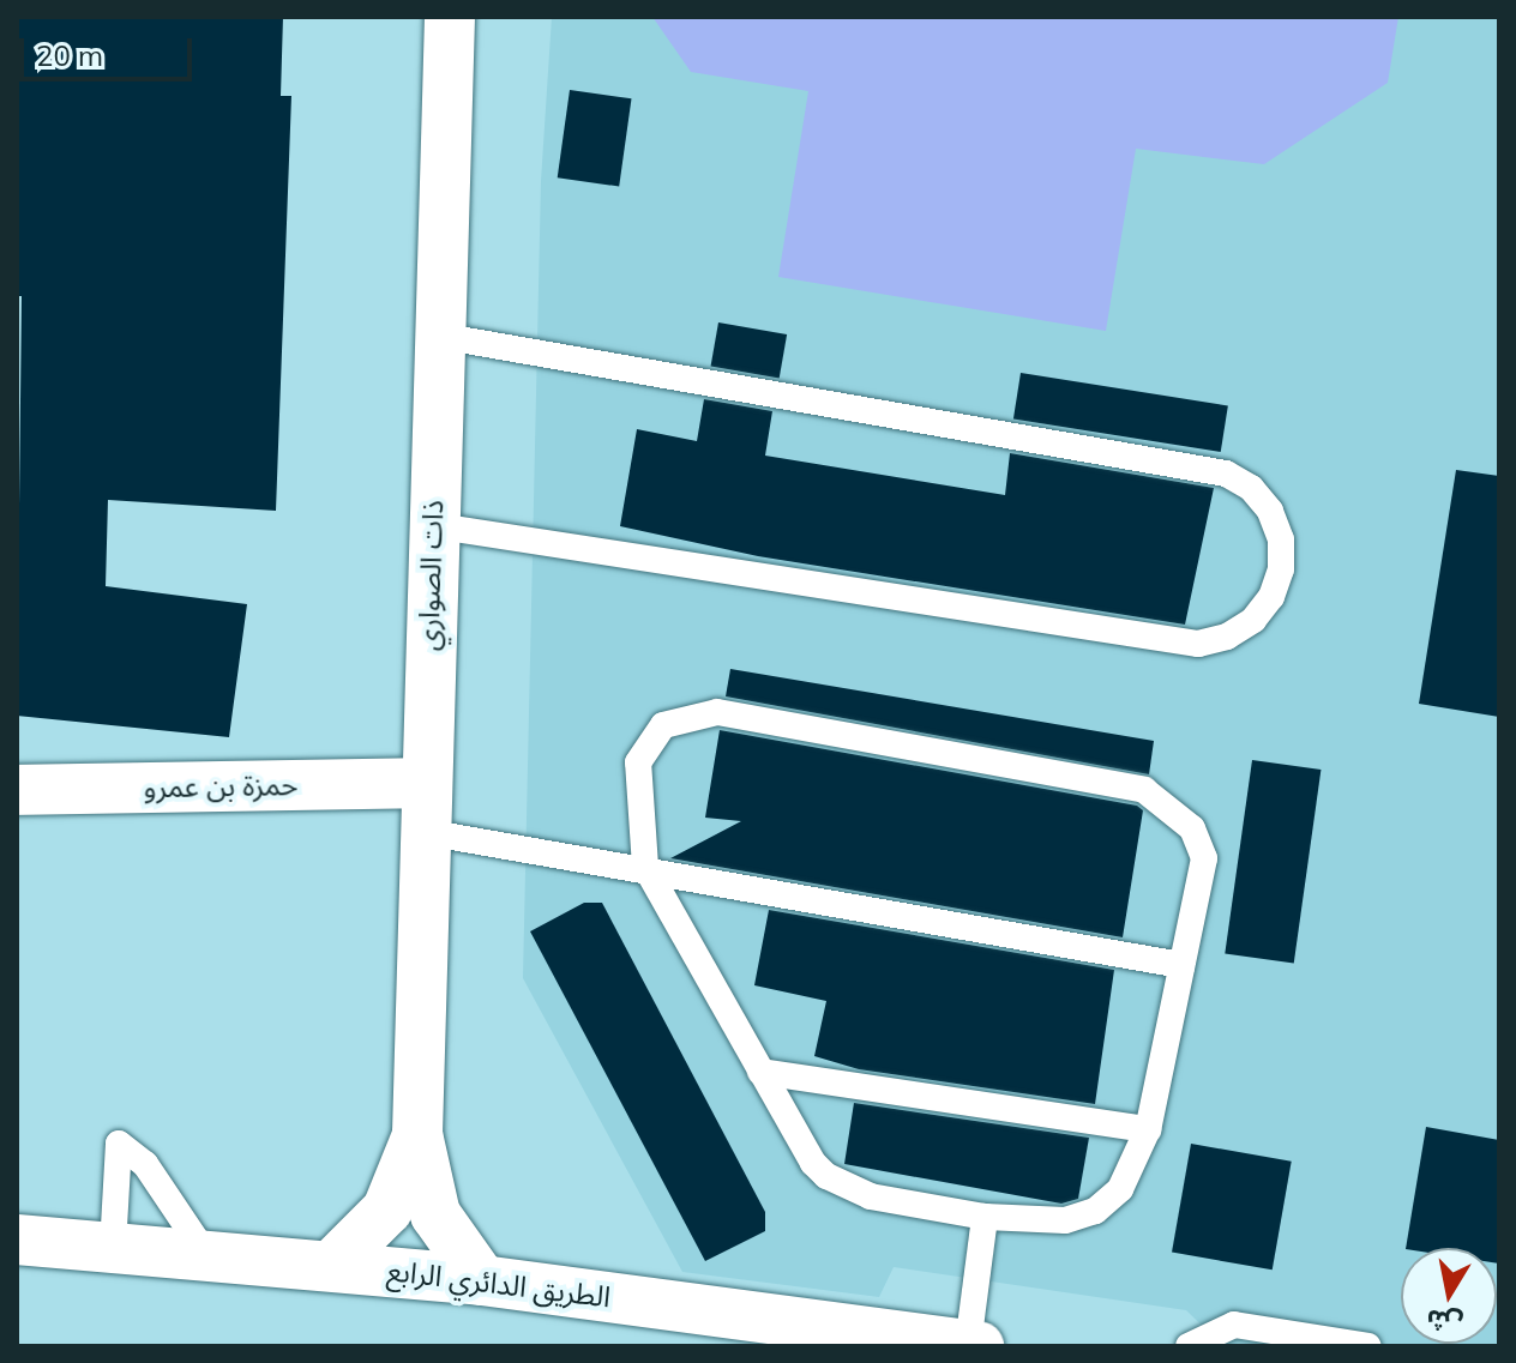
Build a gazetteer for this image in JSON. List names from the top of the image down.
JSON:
{
  "streets": {
    "street": ["ذات الصواري", "حمزة بن عمرو", "الطريق الدائري الرابع"]
  },
  "crossings": [
    ["ذات الصواري", "حمزة بن عمرو"],
    ["ذات الصواري", "الطريق الدائري الرابع"]
  ],
  "scale_bar": "20 m",
  "north": "bottom"
}
